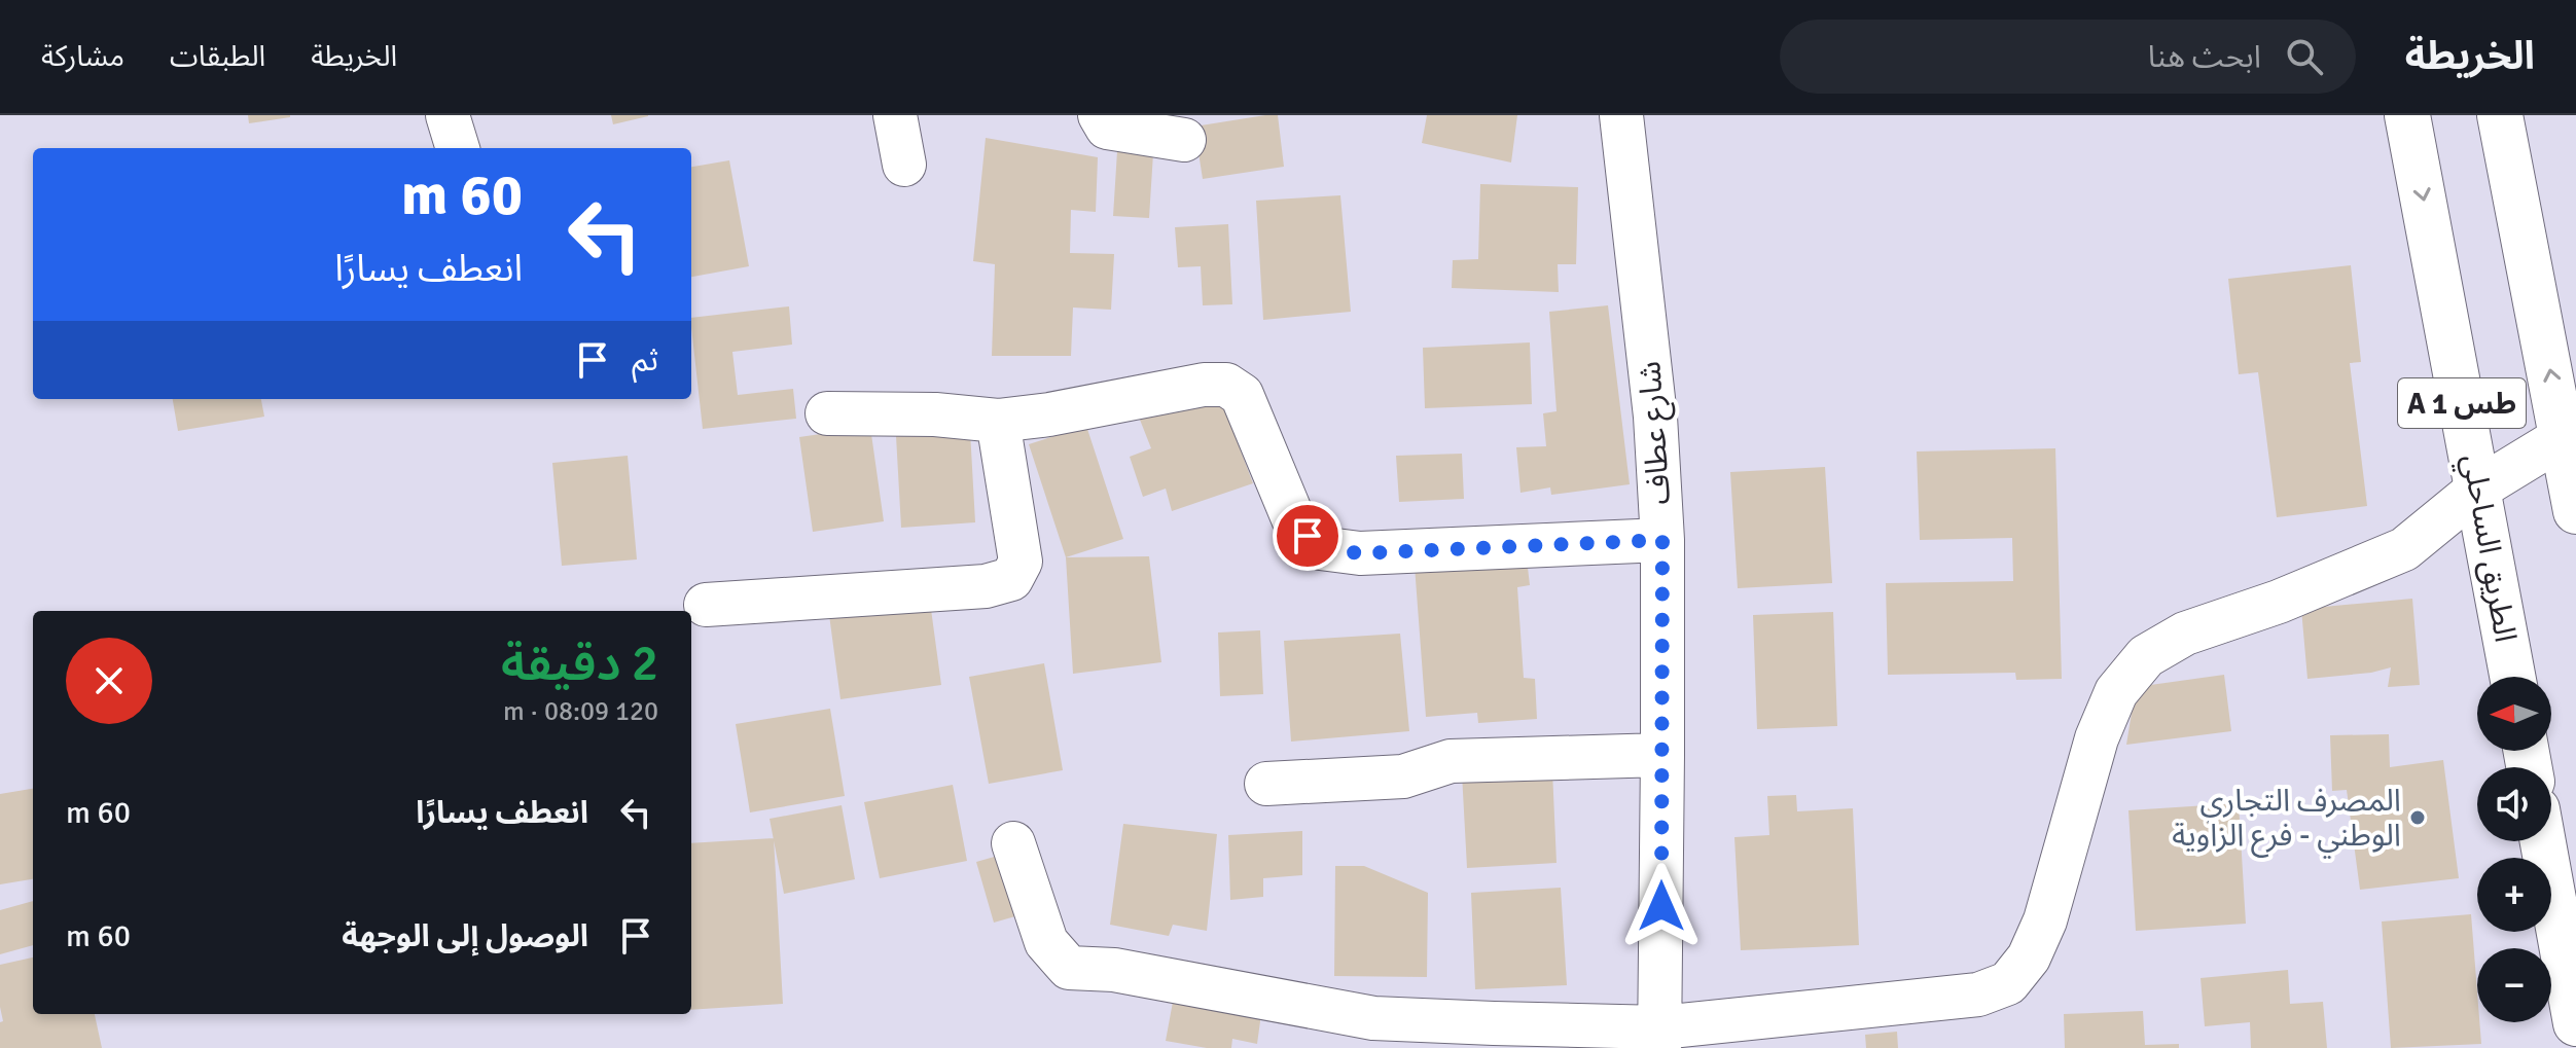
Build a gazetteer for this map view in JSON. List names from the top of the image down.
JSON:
{
  "streets": {
    "highway": ["A 1 طس", "الطريق الساحلي"],
    "street": ["شارع عطاف"]
  },
  "places": ["المصرف التجاري الوطني - فرع الزاوية"],
  "north": "left",
  "page": {
    "header": "الخريطة",
    "search": "ابحث هنا",
    "nav": ["الخريطة", "الطبقات", "مشاركة"],
    "turn": ["60 m", "انعطف يسارًا"],
    "then": "ثم",
    "heading": ["2 دقيقة", "120 m · 08:09"],
    "map_buttons": ["+", "−"],
    "list": [
      {
        "name": "انعطف يسارًا",
        "value": "60 m"
      },
      {
        "name": "الوصول إلى الوجهة",
        "value": "60 m"
      }
    ]
  }
}
